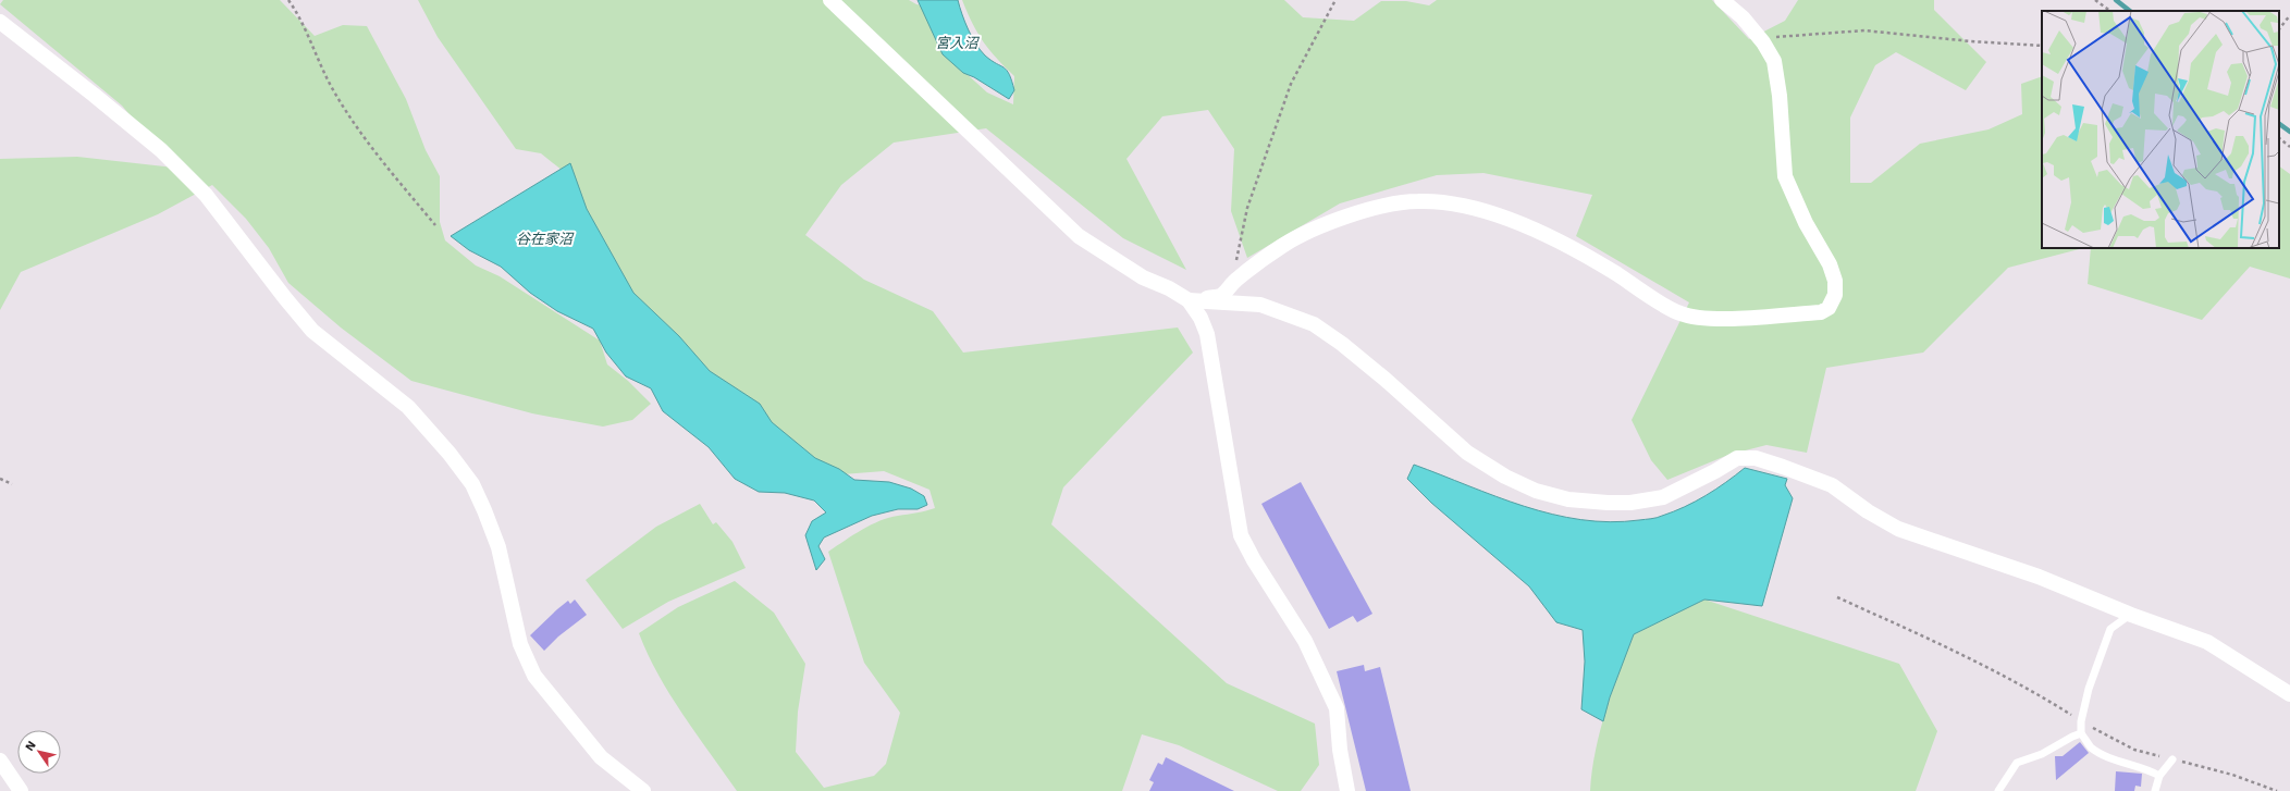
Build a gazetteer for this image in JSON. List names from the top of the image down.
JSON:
{
  "water": ["宮入沼", "谷在家沼"],
  "north": "top left"
}
